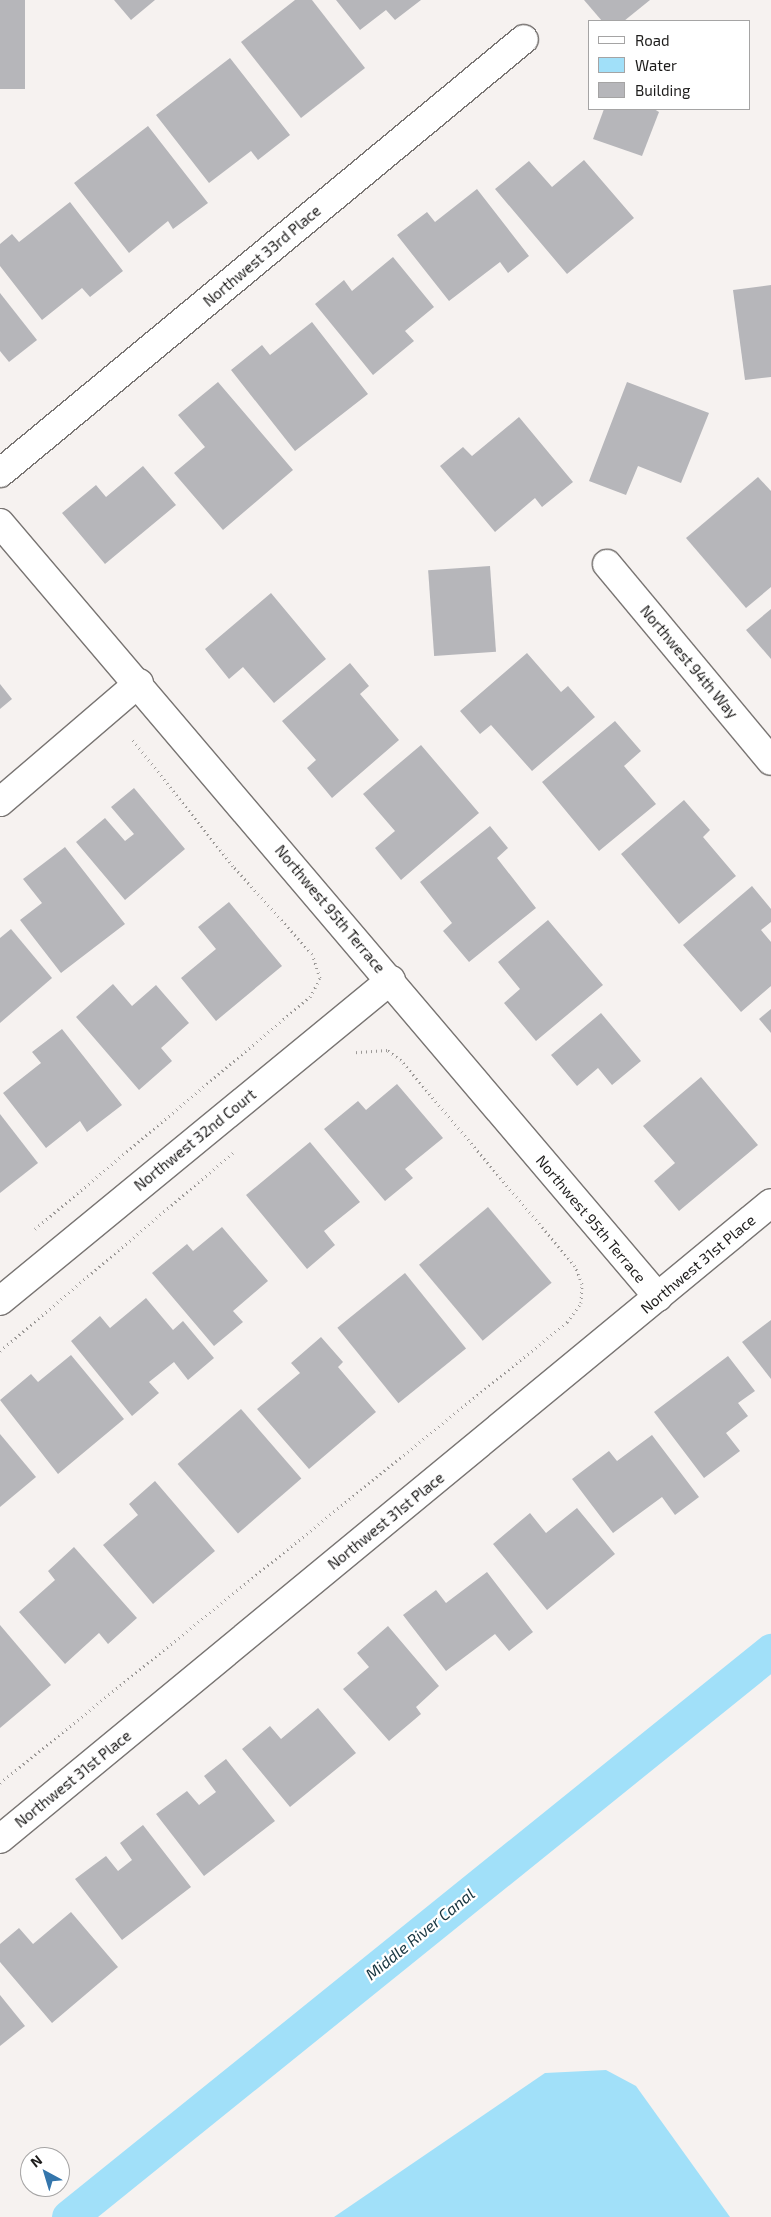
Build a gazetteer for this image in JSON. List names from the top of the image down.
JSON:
{
  "streets": {
    "street": [
      "Northwest 33rd Place",
      "Northwest 94th Way",
      "Northwest 95th Terrace",
      "Northwest 32nd Court",
      "Northwest 31st Place"
    ]
  },
  "crossings": [
    ["Northwest 95th Terrace", "Northwest 32nd Court"],
    ["Northwest 95th Terrace", "Northwest 31st Place"]
  ],
  "water": ["Middle River Canal"],
  "legend": ["Road", "Water", "Building"],
  "north": "top left"
}
